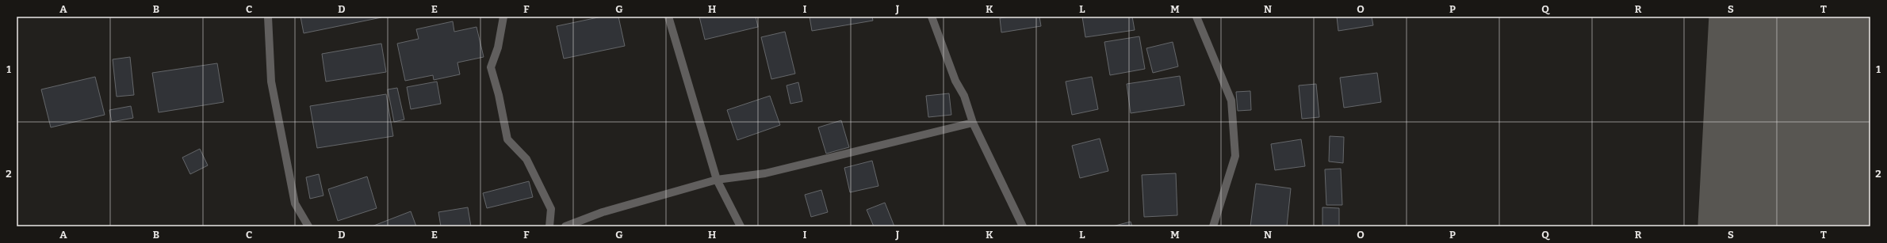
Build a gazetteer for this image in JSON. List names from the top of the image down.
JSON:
{
  "grid": {
    "columns": [
      "A",
      "B",
      "C",
      "D",
      "E",
      "F",
      "G",
      "H",
      "I",
      "J",
      "K",
      "L",
      "M",
      "N",
      "O",
      "P",
      "Q",
      "R",
      "S",
      "T"
    ],
    "rows": ["1", "2"]
  }
}
